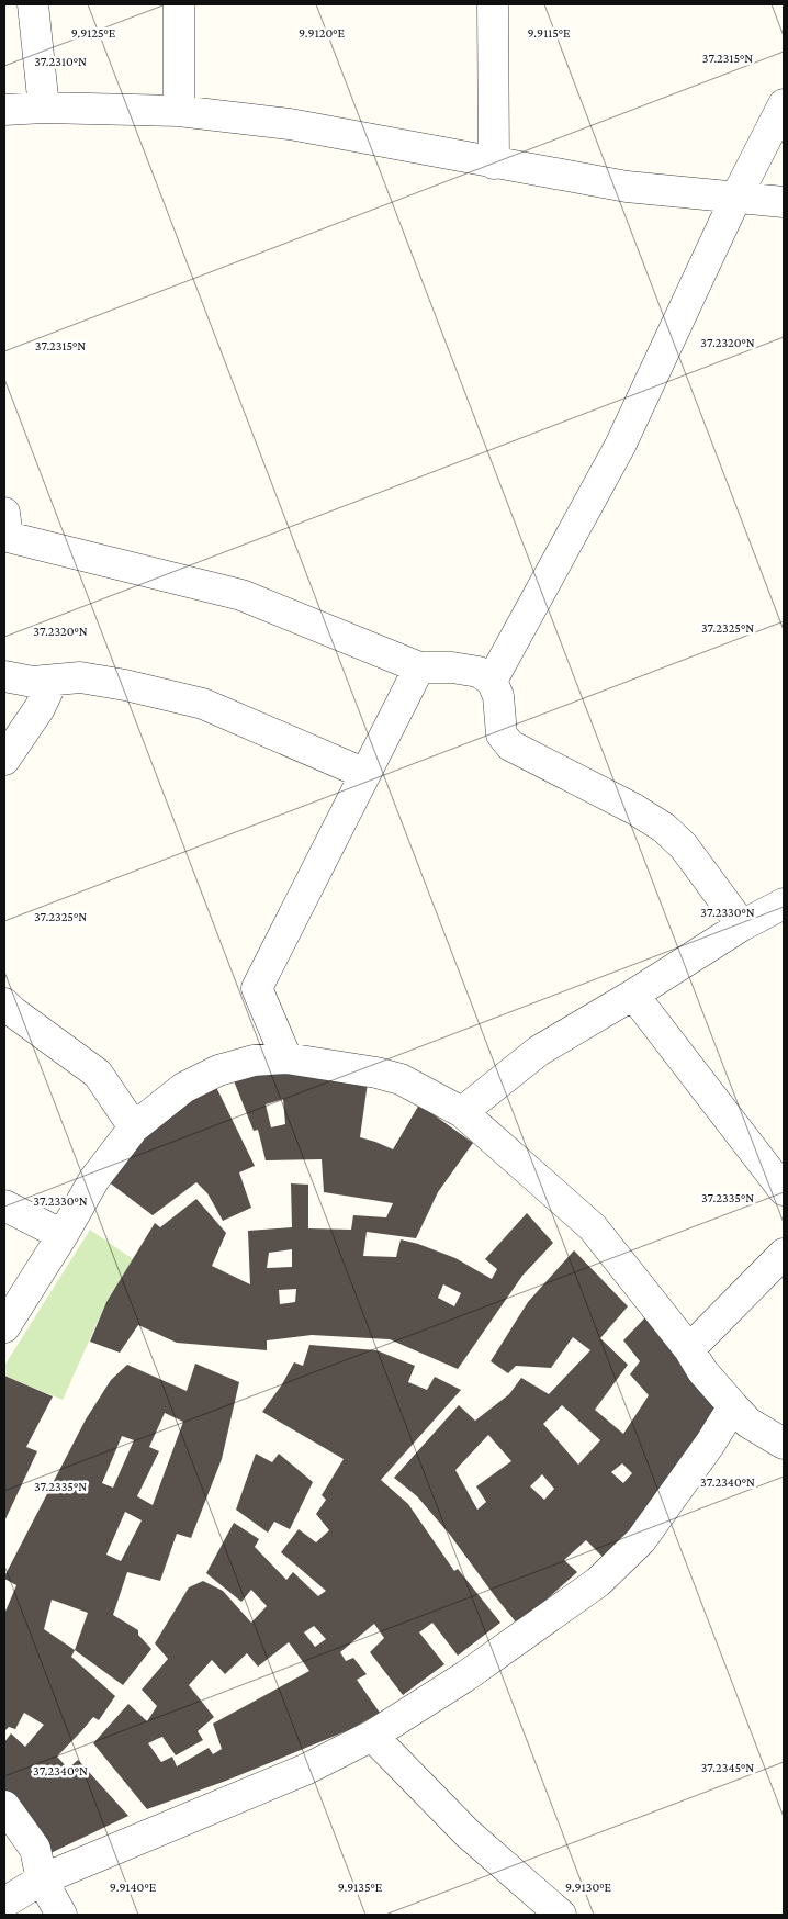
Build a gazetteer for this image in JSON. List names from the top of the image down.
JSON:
{
  "coordinates": [
    "9.9125°E",
    "9.9120°E",
    "9.9115°E",
    "37.2315°N",
    "37.2310°N",
    "37.2320°N",
    "37.2325°N",
    "37.2330°N",
    "37.2335°N",
    "37.2340°N",
    "37.2345°N",
    "9.9140°E",
    "9.9135°E",
    "9.9130°E"
  ]
}
